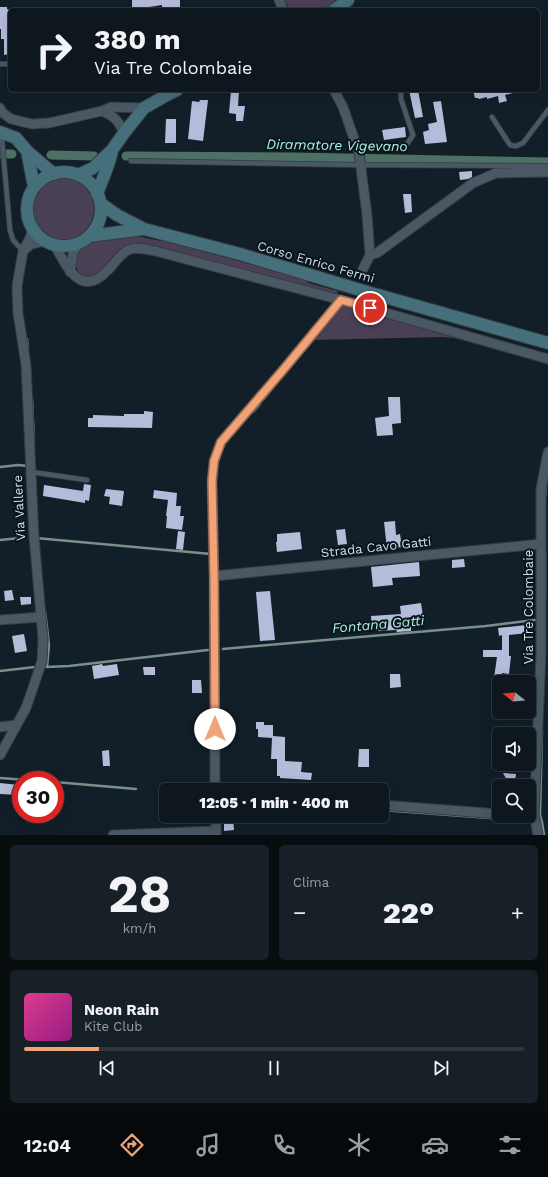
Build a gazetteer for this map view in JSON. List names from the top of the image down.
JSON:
{
  "streets": {
    "main road": ["Corso Enrico Fermi"],
    "street": ["Via Vallere", "Strada Cavo Gatti", "Via Tre Colombaie"]
  },
  "crossings": [
    ["Corso Enrico Fermi", "Via Vallere"],
    ["Strada Cavo Gatti", "Via Tre Colombaie"]
  ],
  "water": ["Diramatore Vigevano", "Fontana Gatti"],
  "north": "left",
  "page": {
    "turn": ["380 m", "Via Tre Colombaie"],
    "limit": "30",
    "trip": "12:05 · 1 min · 400 m",
    "tile": [
      ["28", "km/h"],
      "Clima"
    ],
    "heat": ["−", "22°", "+"],
    "song": ["Neon Rain", "Kite Club"],
    "tabs": "12:04"
  }
}
